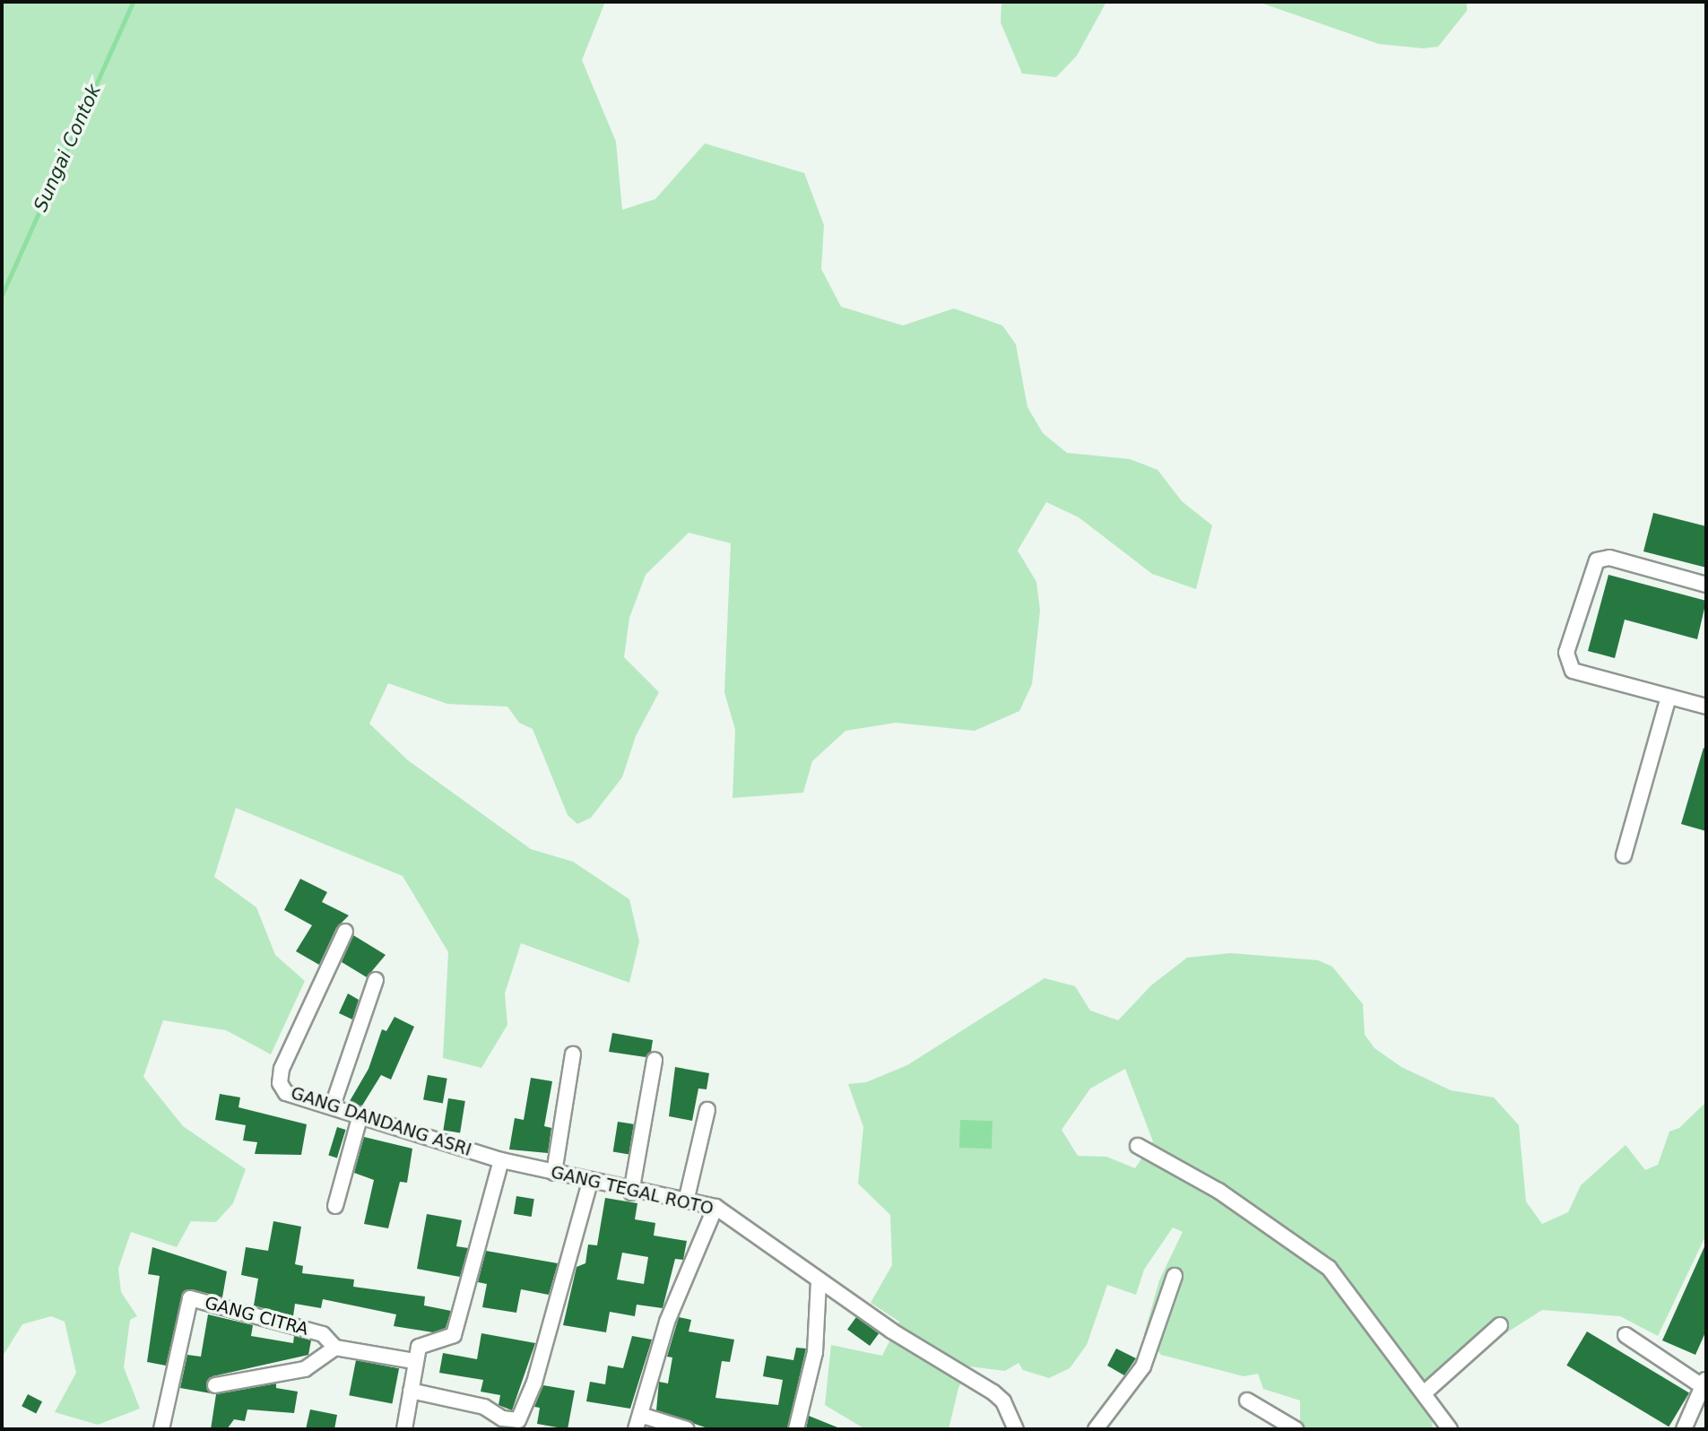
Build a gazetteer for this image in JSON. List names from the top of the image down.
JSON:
{
  "streets": {
    "street": ["GANG DANDANG ASRI", "GANG TEGAL ROTO", "GANG CITRA"]
  },
  "crossings": [
    ["GANG DANDANG ASRI", "GANG TEGAL ROTO"]
  ],
  "water": ["Sungai Contok"]
}
